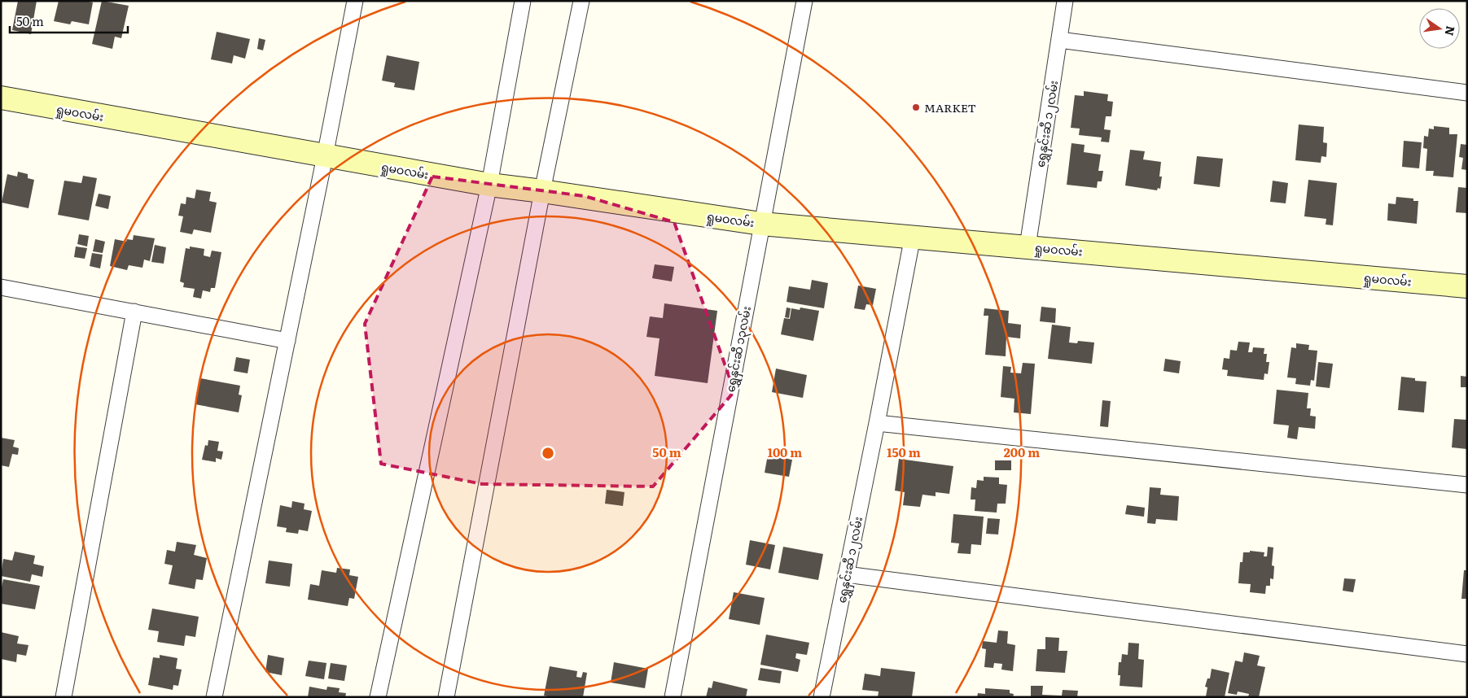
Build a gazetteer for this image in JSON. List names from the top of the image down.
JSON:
{
  "streets": {
    "street": ["ရှုမဝလမ်း", "ရွှေနှင်းဆီ ၁၂လမ်း", "ရွှေနှင်းဆီ ၁၃လမ်း"]
  },
  "crossings": [
    ["ရှုမဝလမ်း", "ရွှေနှင်းဆီ ၁၂လမ်း"],
    ["ရှုမဝလမ်း", "ရွှေနှင်းဆီ ၁၃လမ်း"]
  ],
  "places": ["MARKET"],
  "scale_bar": "50 m",
  "north": "right",
  "rings": [
    "50 m",
    "100 m",
    "150 m",
    "200 m"
  ]
}
